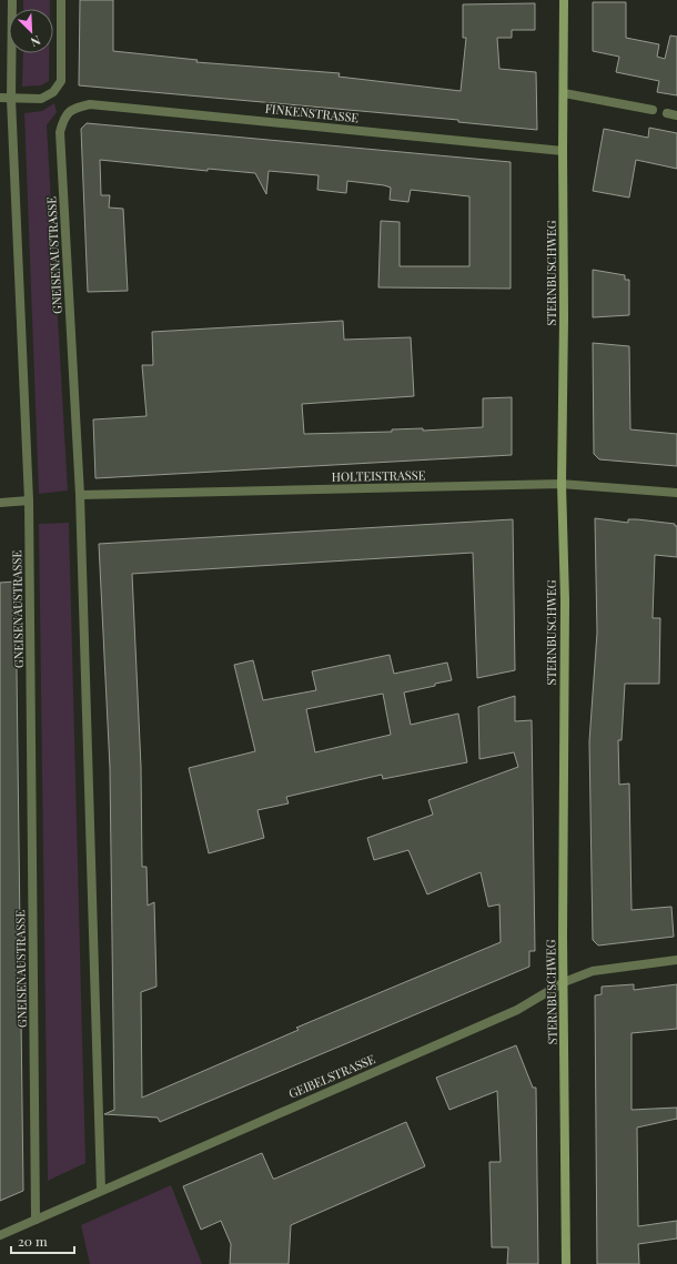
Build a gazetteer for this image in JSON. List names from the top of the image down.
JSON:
{
  "streets": {
    "main road": ["STERNBUSCHWEG"],
    "street": [
      "FINKENSTRASSE",
      "GNEISENAUSTRASSE",
      "HOLTEISTRASSE",
      "GEIBELSTRASSE"
    ]
  },
  "crossings": [
    ["FINKENSTRASSE", "GNEISENAUSTRASSE"],
    ["FINKENSTRASSE", "STERNBUSCHWEG"],
    ["GNEISENAUSTRASSE", "HOLTEISTRASSE"],
    ["GNEISENAUSTRASSE", "GEIBELSTRASSE"],
    ["STERNBUSCHWEG", "HOLTEISTRASSE"],
    ["STERNBUSCHWEG", "GEIBELSTRASSE"]
  ],
  "scale_bar": "20 m",
  "north": "bottom right"
}
